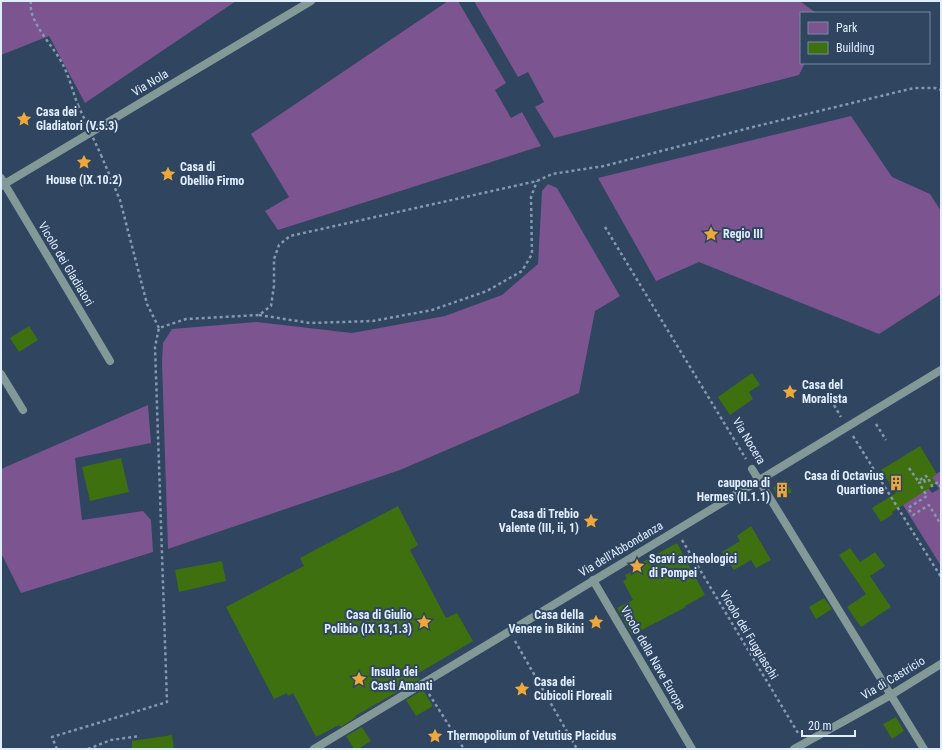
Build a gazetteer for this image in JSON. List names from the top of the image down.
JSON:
{
  "streets": {
    "street": [
      "Via Nola",
      "Vicolo dei Gladiatori",
      "Via Nocera",
      "Via dell'Abbondanza",
      "Vicolo della Nave Europa",
      "Via di Castricio"
    ],
    "path": ["Vicolo dei Fuggiaschi"]
  },
  "crossings": [
    ["Via Nola", "Vicolo dei Gladiatori"],
    ["Via Nocera", "Via dell'Abbondanza"],
    ["Via Nocera", "Via di Castricio"],
    ["Via dell'Abbondanza", "Vicolo dei Fuggiaschi"],
    ["Via dell'Abbondanza", "Vicolo della Nave Europa"],
    ["Vicolo dei Fuggiaschi", "Via di Castricio"]
  ],
  "places": {
    "place": [
      "Casa dei Gladiatori (V.5.3)",
      "House (IX.10.2)",
      "Casa di Obellio Firmo",
      "Regio III",
      "Casa del Moralista",
      "Casa di Trebio Valente (III, ii, 1)",
      "Scavi archeologici di Pompei",
      "Casa di Giulio Polibio (IX 13,1.3)",
      "Casa della Venere in Bikini",
      "Insula dei Casti Amanti",
      "Casa dei Cubicoli Floreali",
      "Thermopolium of Vetutius Placidus"
    ],
    "building": ["Casa di Octavius Quartione", "caupona di Hermes (II.1.1)"]
  },
  "legend": ["Park", "Building"],
  "scale_bar": "20 m"
}
